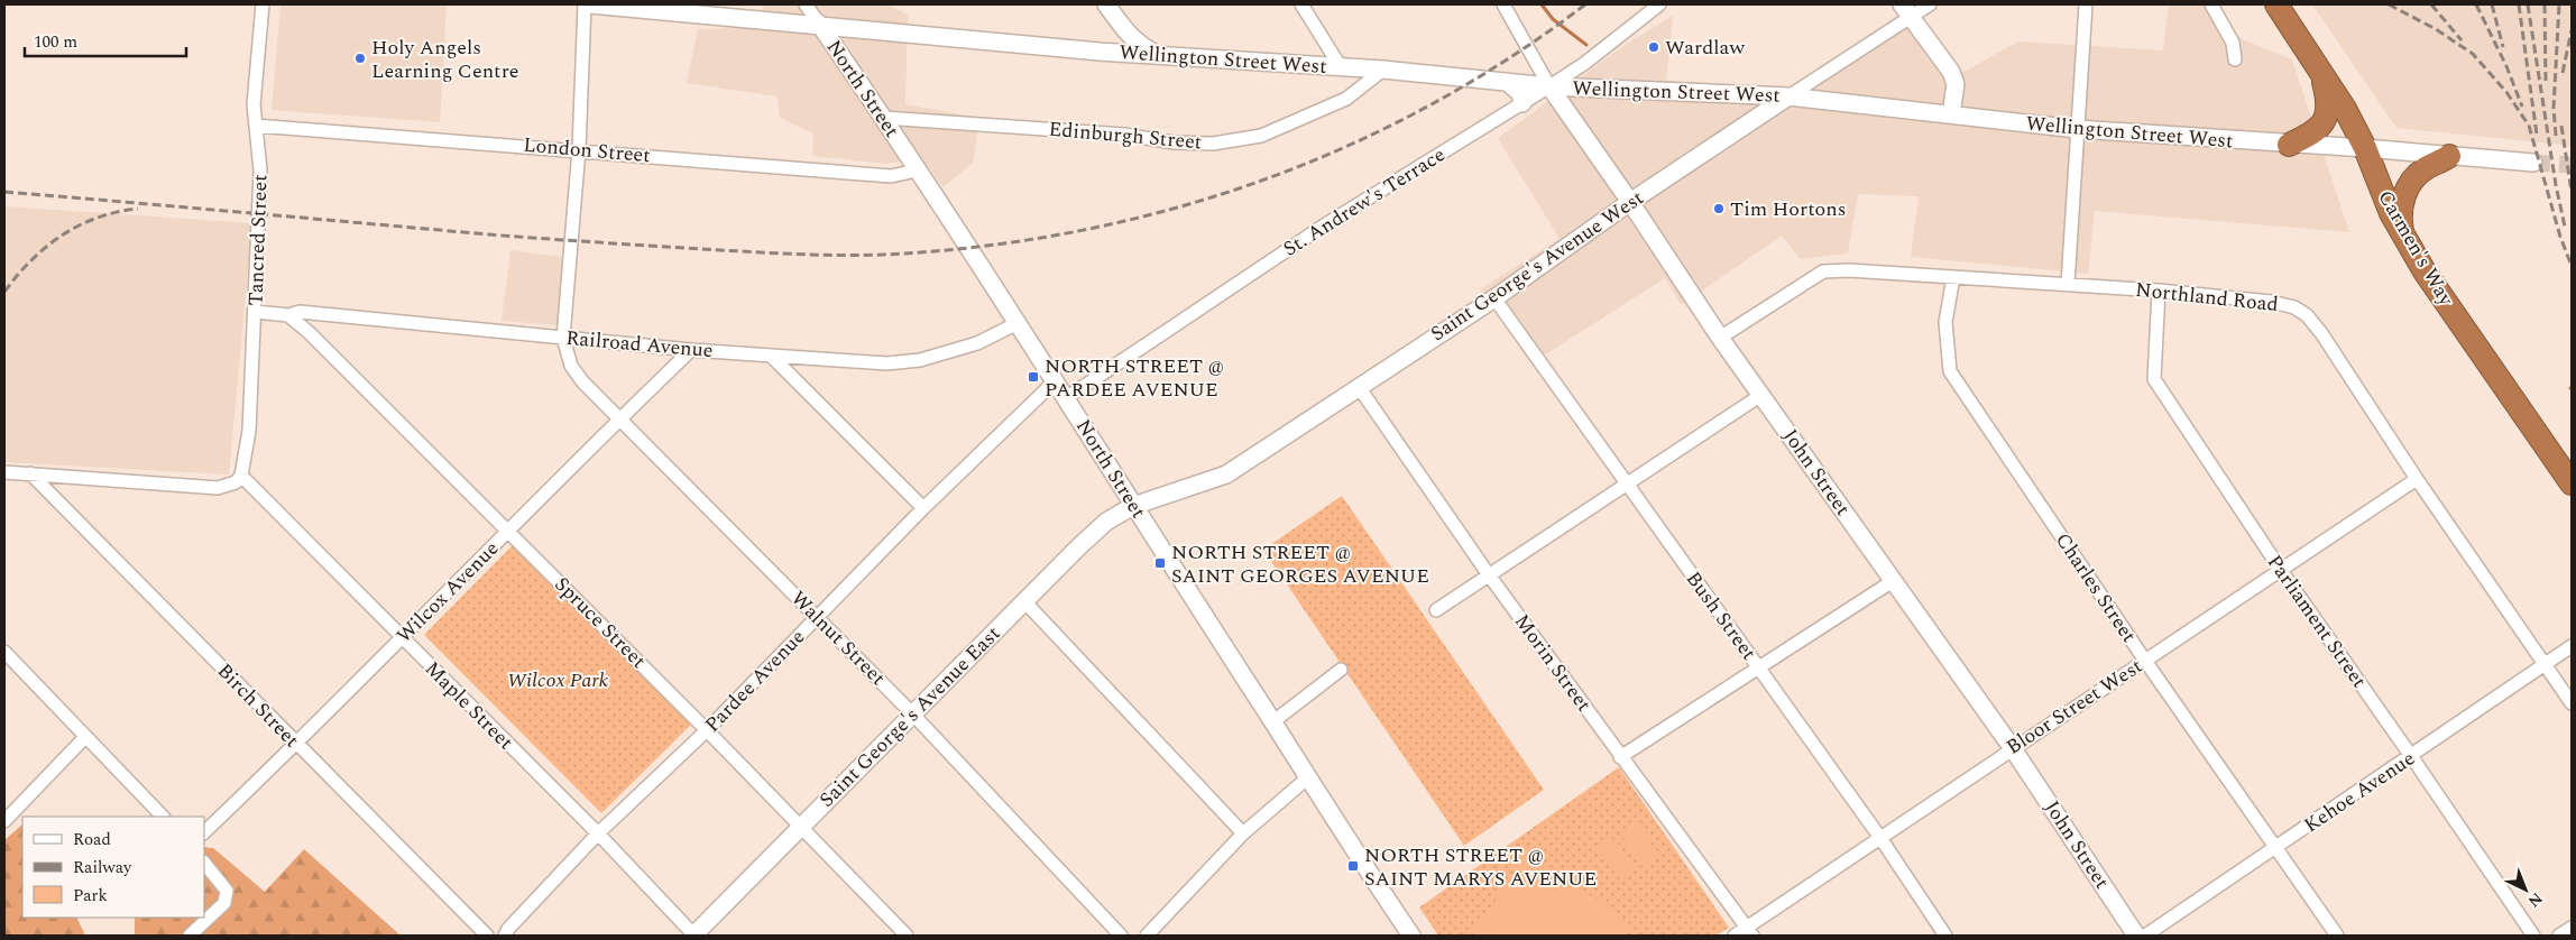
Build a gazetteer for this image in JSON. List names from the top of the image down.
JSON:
{
  "streets": {
    "highway": ["Carmen's Way"],
    "street": [
      "Wellington Street West",
      "North Street",
      "Edinburgh Street",
      "London Street",
      "St. Andrew's Terrace",
      "Tancred Street",
      "Saint George's Avenue West",
      "Northland Road",
      "Railroad Avenue",
      "John Street",
      "Charles Street",
      "Wilcox Avenue",
      "Bush Street",
      "Parliament Street",
      "Spruce Street",
      "Walnut Street",
      "Morin Street",
      "Pardee Avenue",
      "Birch Street",
      "Maple Street",
      "Bloor Street West",
      "Saint George's Avenue East",
      "Kehoe Avenue"
    ]
  },
  "crossings": [
    ["Wellington Street West", "North Street"],
    ["Wellington Street West", "Edinburgh Street"],
    ["Wellington Street West", "St. Andrew's Terrace"],
    ["Wellington Street West", "Carmen's Way"],
    ["Wellington Street West", "Saint George's Avenue West"],
    ["Wellington Street West", "John Street"],
    ["North Street", "Edinburgh Street"],
    ["North Street", "London Street"],
    ["North Street", "St. Andrew's Terrace"],
    ["North Street", "Saint George's Avenue West"],
    ["North Street", "Railroad Avenue"],
    ["North Street", "Pardee Avenue"],
    ["North Street", "Saint George's Avenue East"],
    ["London Street", "Tancred Street"],
    ["St. Andrew's Terrace", "John Street"],
    ["Tancred Street", "Railroad Avenue"],
    ["Tancred Street", "Maple Street"],
    ["Saint George's Avenue West", "John Street"],
    ["Saint George's Avenue West", "Bush Street"],
    ["Saint George's Avenue West", "Morin Street"],
    ["Saint George's Avenue West", "Saint George's Avenue East"],
    ["Northland Road", "John Street"],
    ["Northland Road", "Charles Street"],
    ["Northland Road", "Parliament Street"],
    ["Northland Road", "Bloor Street West"],
    ["Northland Road", "Kehoe Avenue"],
    ["Railroad Avenue", "Wilcox Avenue"],
    ["Railroad Avenue", "Spruce Street"],
    ["Railroad Avenue", "Walnut Street"],
    ["John Street", "Bloor Street West"],
    ["Charles Street", "Bloor Street West"],
    ["Charles Street", "Kehoe Avenue"],
    ["Wilcox Avenue", "Spruce Street"],
    ["Wilcox Avenue", "Walnut Street"],
    ["Wilcox Avenue", "Birch Street"],
    ["Wilcox Avenue", "Maple Street"],
    ["Bush Street", "Bloor Street West"],
    ["Parliament Street", "Bloor Street West"],
    ["Parliament Street", "Kehoe Avenue"],
    ["Spruce Street", "Pardee Avenue"],
    ["Spruce Street", "Saint George's Avenue East"],
    ["Walnut Street", "Pardee Avenue"],
    ["Walnut Street", "Saint George's Avenue East"],
    ["Morin Street", "Bloor Street West"],
    ["Pardee Avenue", "Maple Street"],
    ["Maple Street", "Saint George's Avenue East"]
  ],
  "parks": ["Wilcox Park"],
  "places": {
    "other": ["Wardlaw", "Holy Angels Learning Centre", "Tim Hortons"],
    "transit": ["NORTH STREET @ PARDEE AVENUE", "NORTH STREET @ SAINT GEORGES AVENUE", "NORTH STREET @ SAINT MARYS AVENUE"]
  },
  "legend": ["Road", "Railway", "Park"],
  "scale_bar": "100 m",
  "north": "bottom right"
}
